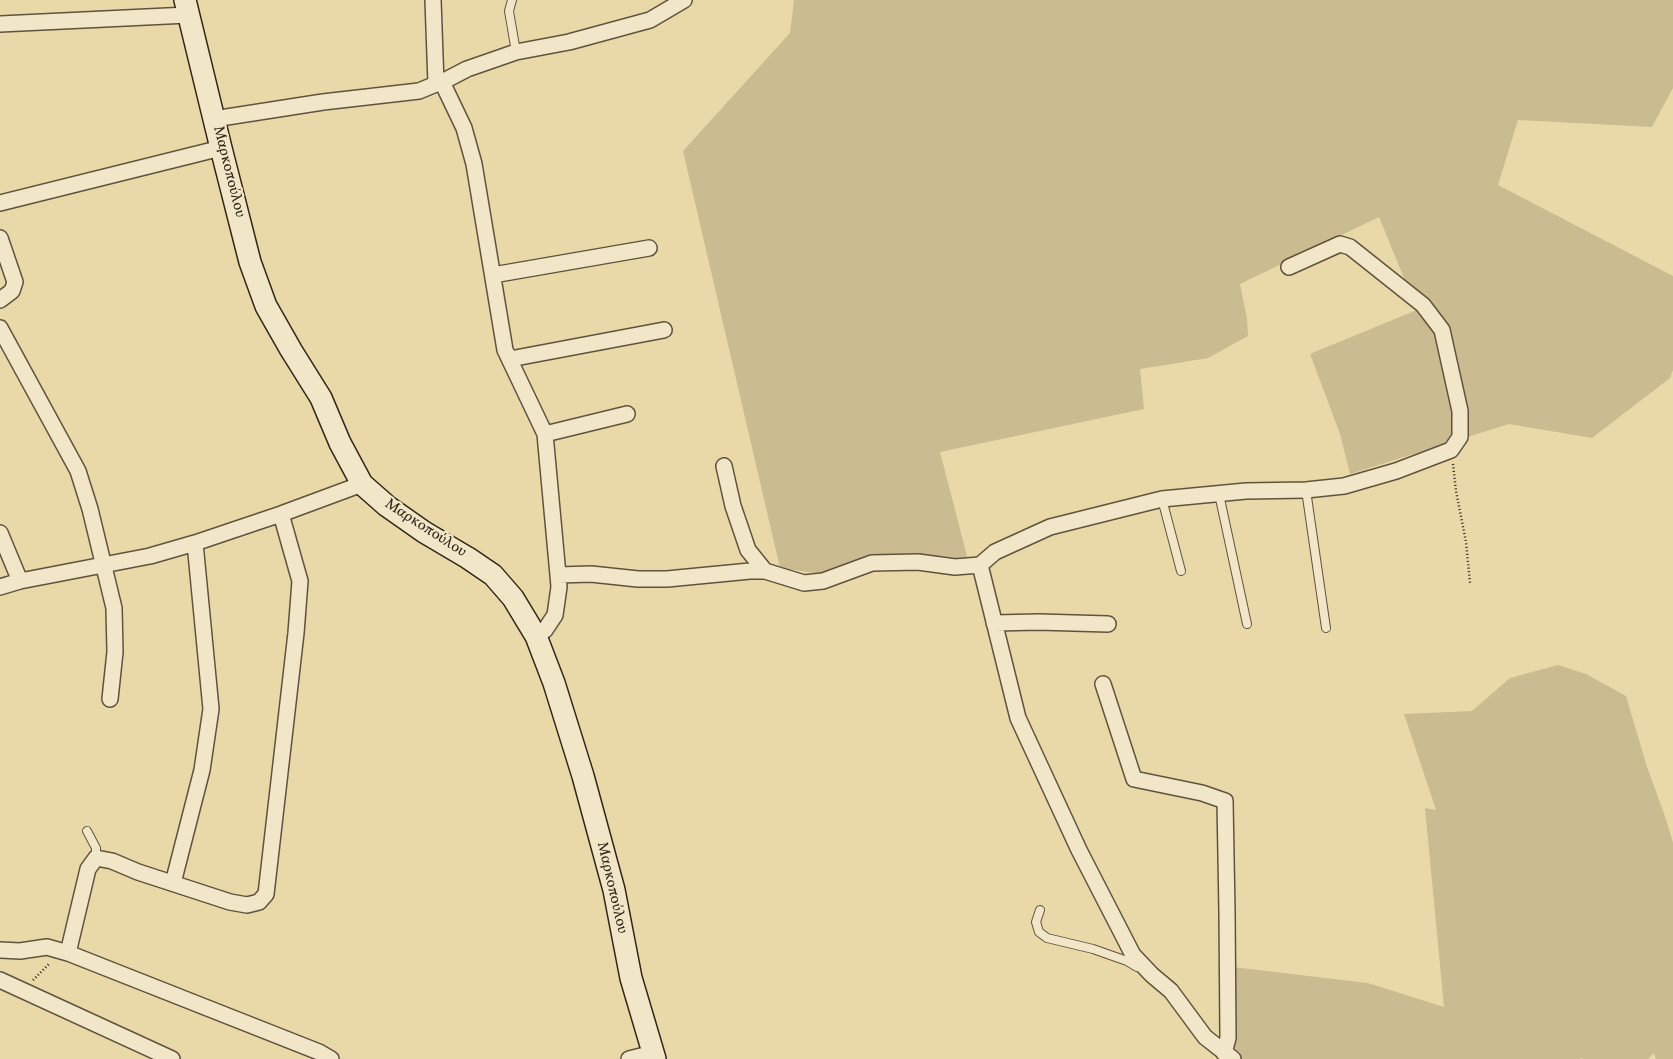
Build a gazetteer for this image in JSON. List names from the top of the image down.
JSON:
{
  "streets": {
    "street": ["Μαρκοπούλου"]
  }
}
